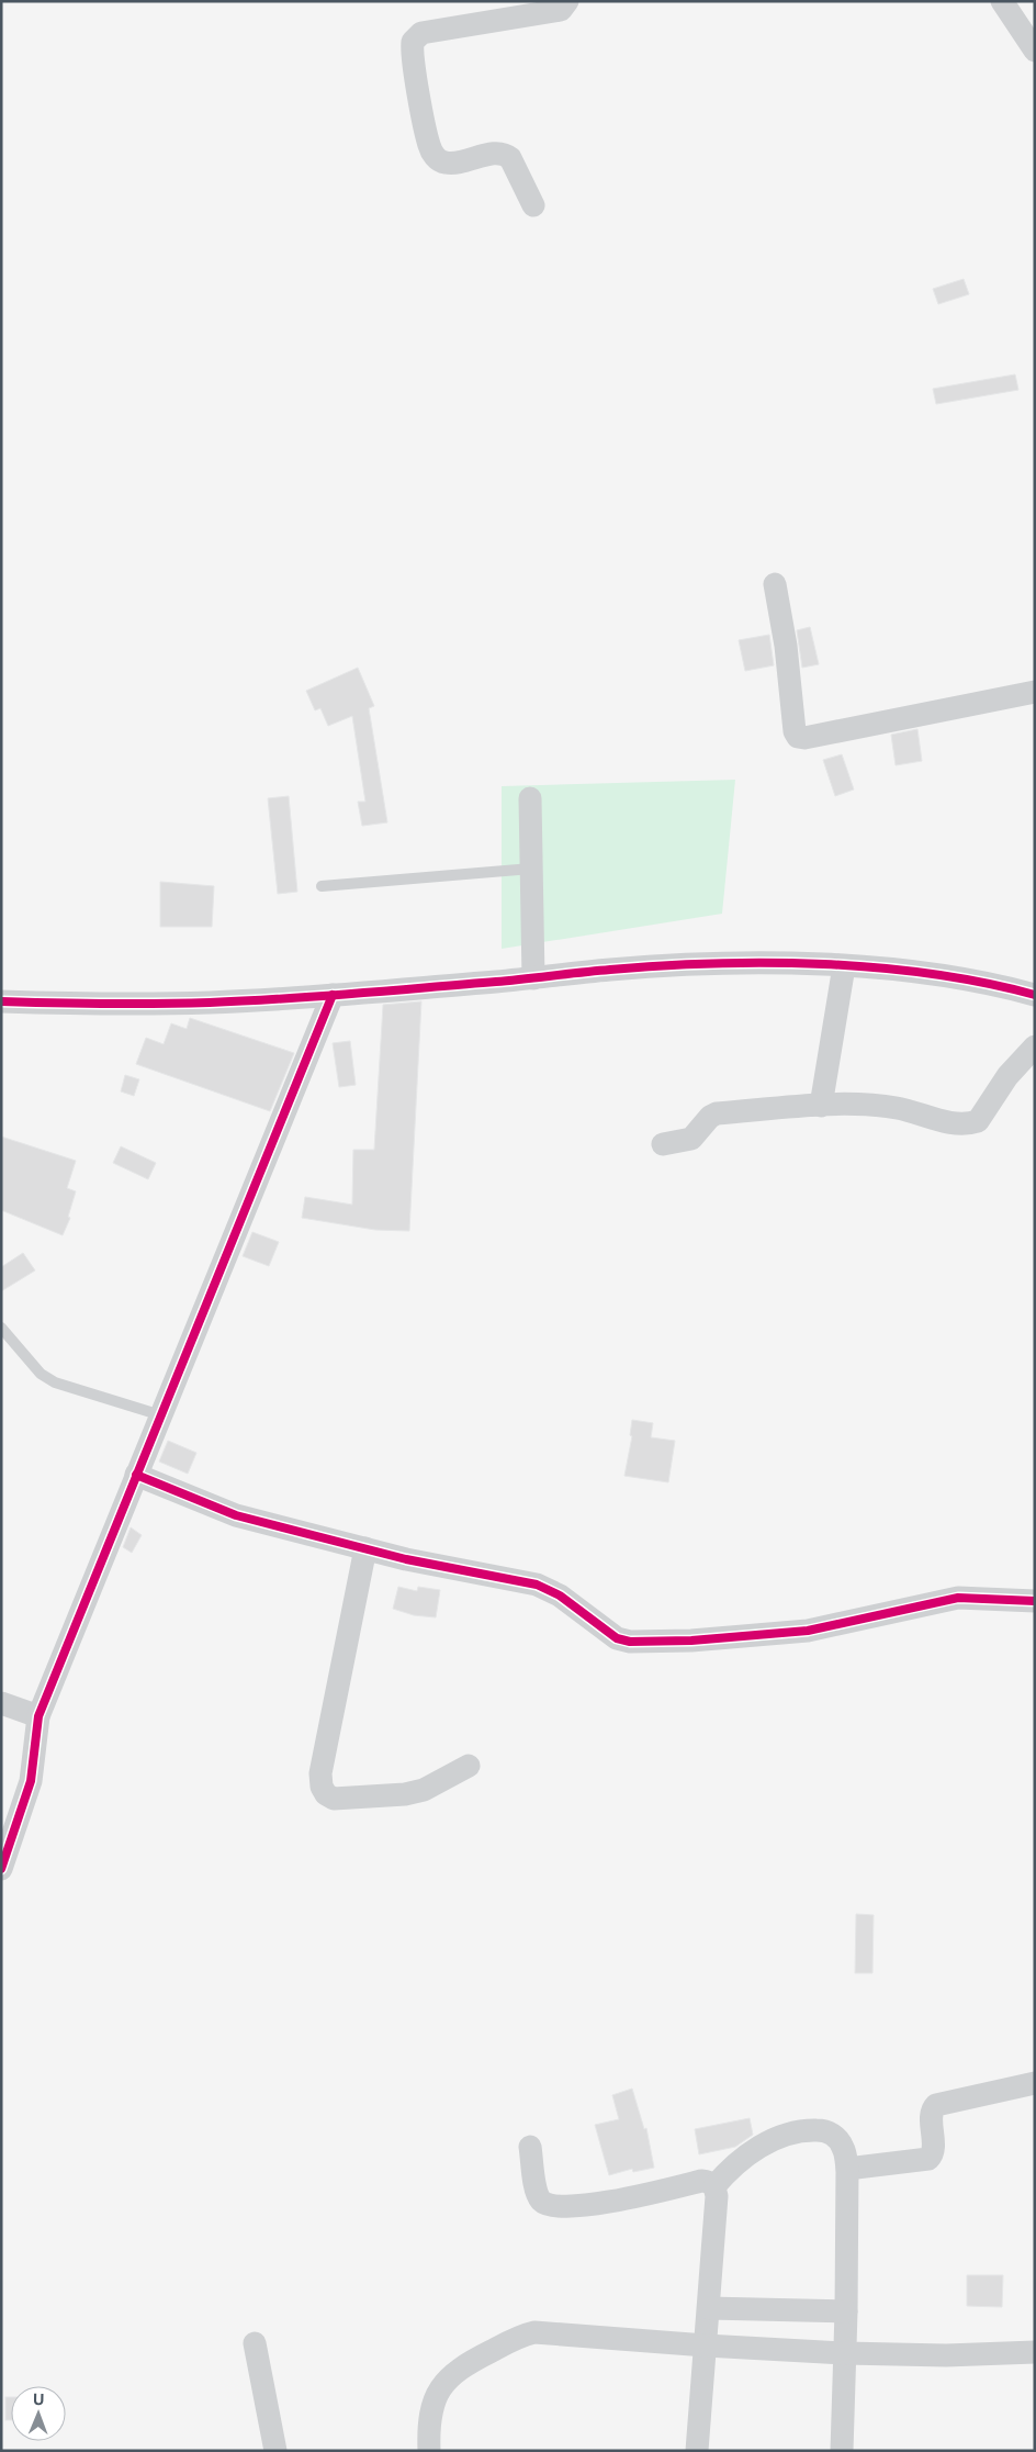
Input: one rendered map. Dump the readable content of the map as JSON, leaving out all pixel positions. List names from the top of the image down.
{
  "north": "top"
}
